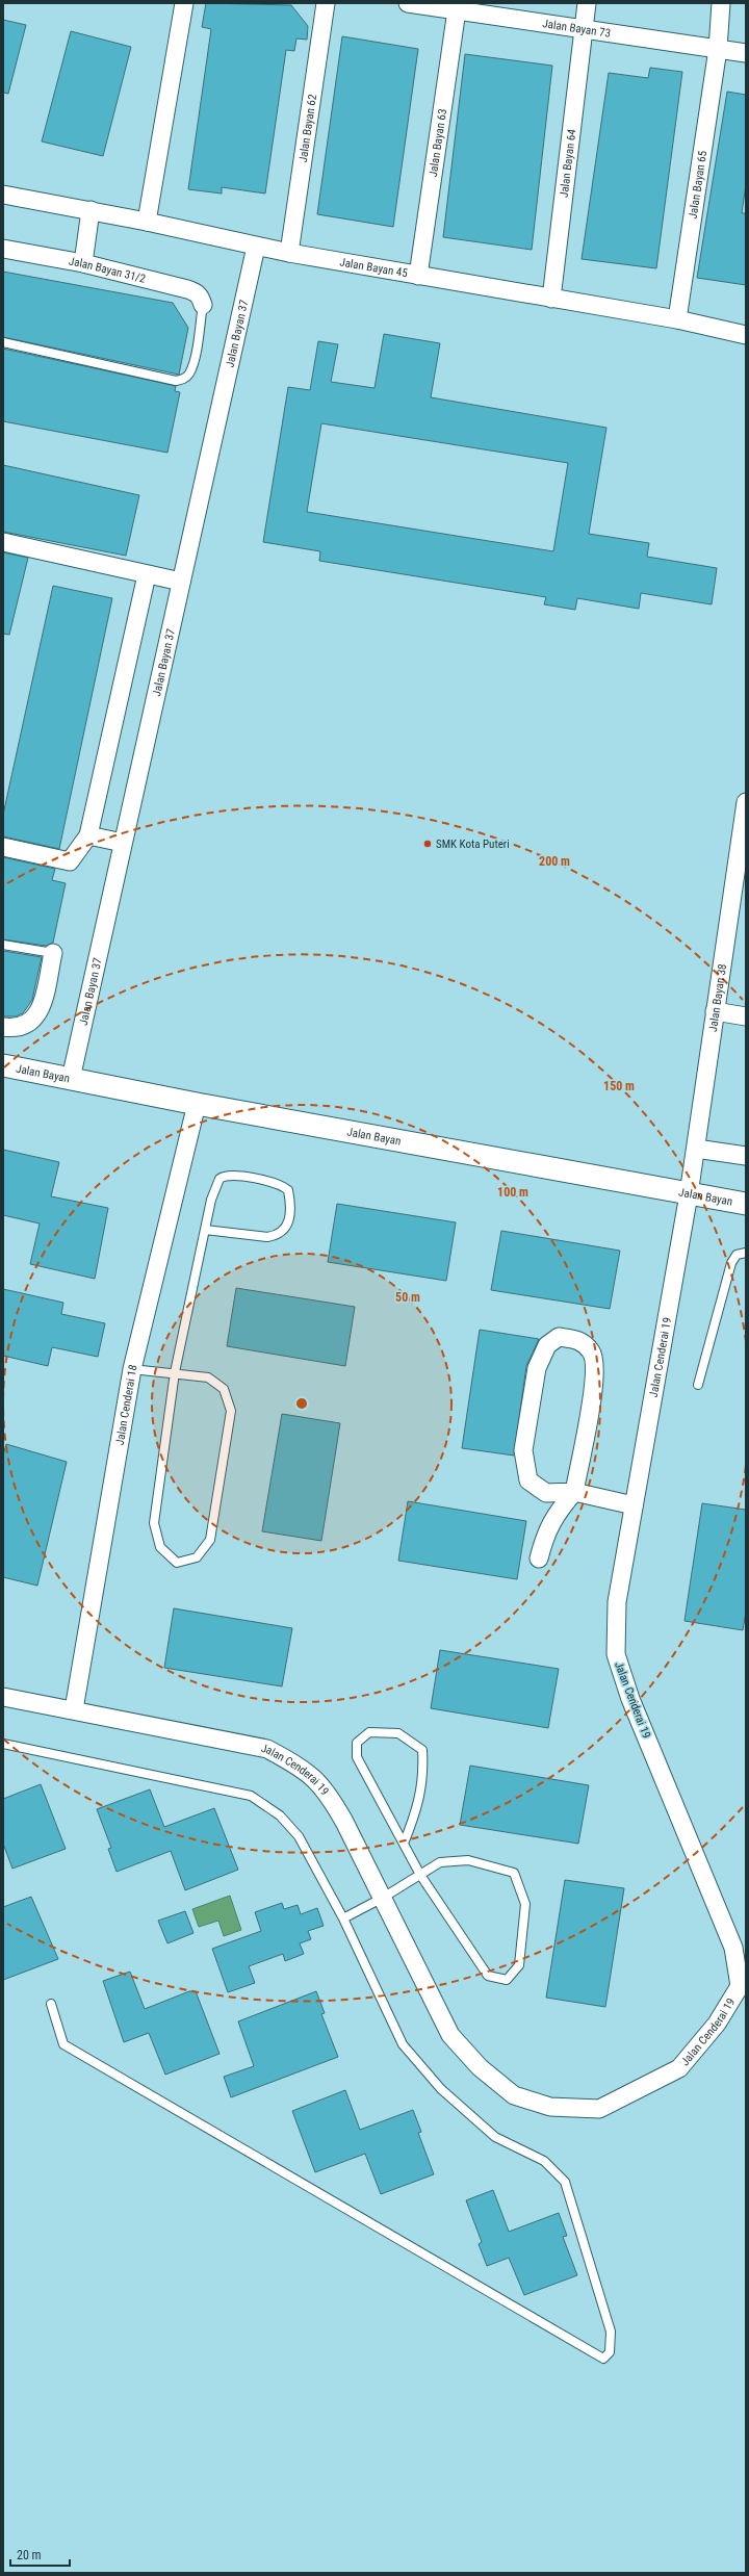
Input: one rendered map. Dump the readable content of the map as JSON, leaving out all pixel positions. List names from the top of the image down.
{
  "streets": {
    "street": [
      "Jalan Bayan 73",
      "Jalan Bayan 62",
      "Jalan Bayan 63",
      "Jalan Bayan 64",
      "Jalan Bayan 65",
      "Jalan Bayan 45",
      "Jalan Bayan 31/2",
      "Jalan Bayan 37",
      "Jalan Bayan 38",
      "Jalan Bayan",
      "Jalan Cenderai 19",
      "Jalan Cenderai 18"
    ]
  },
  "crossings": [
    ["Jalan Bayan 73", "Jalan Bayan 63"],
    ["Jalan Bayan 73", "Jalan Bayan 64"],
    ["Jalan Bayan 73", "Jalan Bayan 65"],
    ["Jalan Bayan 62", "Jalan Bayan 45"],
    ["Jalan Bayan 63", "Jalan Bayan 45"],
    ["Jalan Bayan 64", "Jalan Bayan 45"],
    ["Jalan Bayan 65", "Jalan Bayan 45"],
    ["Jalan Bayan 45", "Jalan Bayan 37"],
    ["Jalan Bayan 37", "Jalan Bayan"],
    ["Jalan Bayan 38", "Jalan Bayan"],
    ["Jalan Bayan 38", "Jalan Cenderai 19"],
    ["Jalan Bayan", "Jalan Cenderai 19"],
    ["Jalan Bayan", "Jalan Cenderai 18"],
    ["Jalan Cenderai 19", "Jalan Cenderai 18"]
  ],
  "places": ["SMK Kota Puteri"],
  "scale_bar": "20 m",
  "rings": [
    "200 m",
    "150 m",
    "100 m",
    "50 m"
  ]
}
